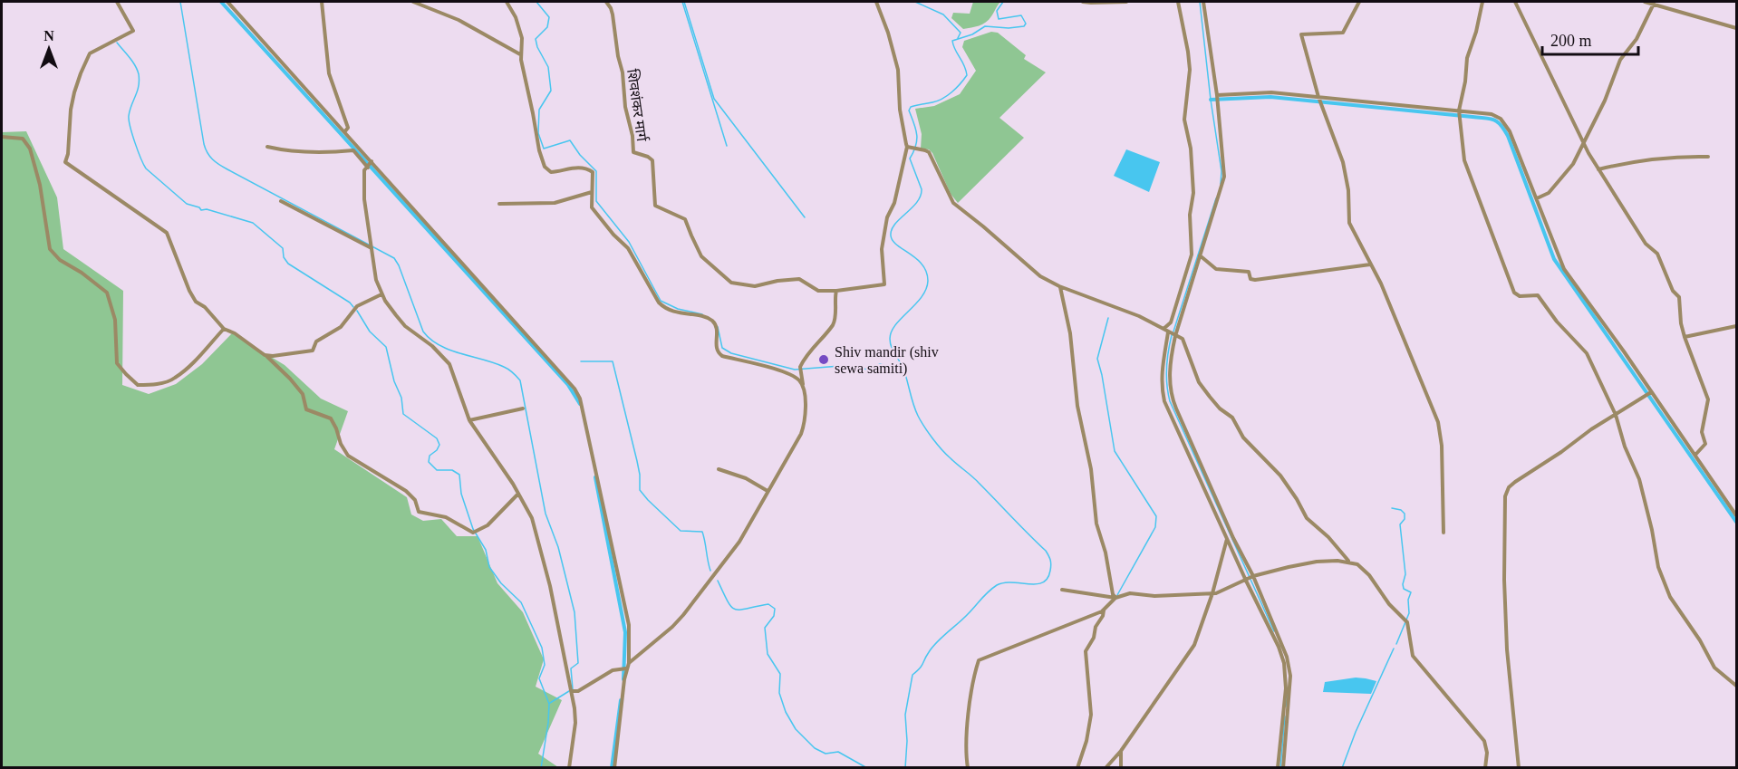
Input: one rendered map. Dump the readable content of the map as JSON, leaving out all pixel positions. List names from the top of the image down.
{
  "streets": {
    "street": ["शिवशंकर मार्ग"]
  },
  "places": ["Shiv mandir (shiv sewa samiti)"],
  "scale_bar": "200 m",
  "north": "top"
}
